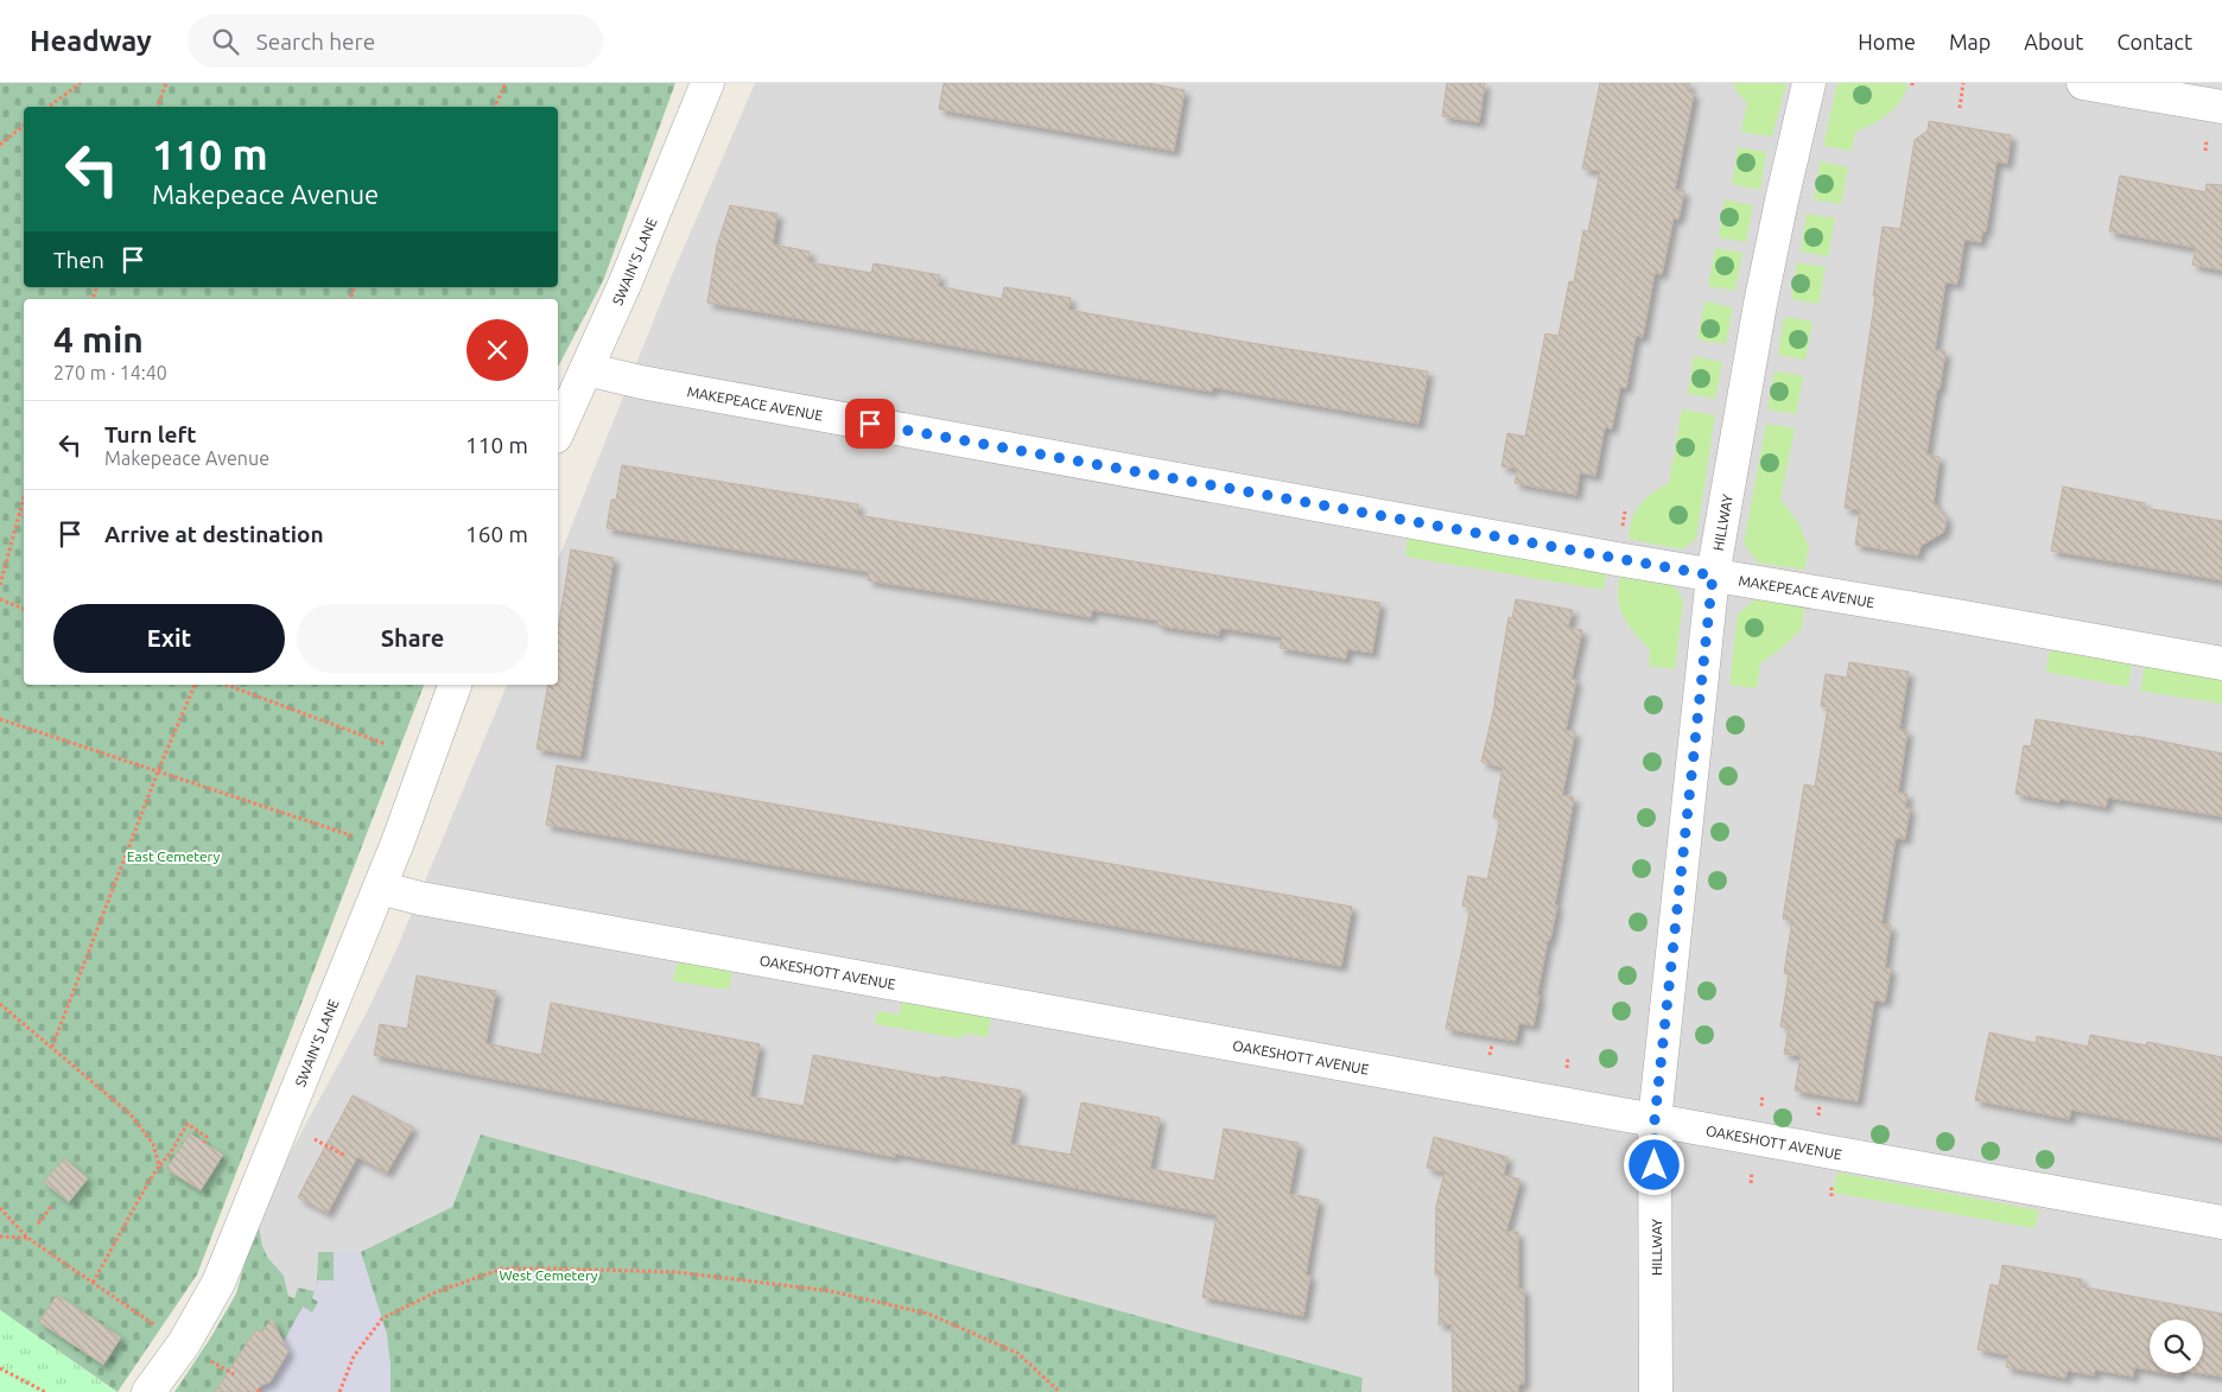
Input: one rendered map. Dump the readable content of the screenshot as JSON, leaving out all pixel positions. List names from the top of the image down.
{
  "streets": {
    "street": [
      "SWAIN'S LANE",
      "MAKEPEACE AVENUE",
      "HILLWAY",
      "OAKESHOTT AVENUE"
    ]
  },
  "crossings": [
    ["SWAIN'S LANE", "MAKEPEACE AVENUE"],
    ["SWAIN'S LANE", "OAKESHOTT AVENUE"],
    ["MAKEPEACE AVENUE", "HILLWAY"],
    ["HILLWAY", "OAKESHOTT AVENUE"]
  ],
  "parks": ["East Cemetery", "West Cemetery"],
  "page": {
    "header": "Headway",
    "search": "Search here",
    "nav": [
      "Home",
      "Map",
      "About",
      "Contact"
    ],
    "turn": ["110 m", "Makepeace Avenue"],
    "then": "Then",
    "heading": ["4 min", "270 m · 14:40"],
    "list": [
      {
        "name": "Turn left",
        "note": "Makepeace Avenue",
        "value": "110 m"
      },
      {
        "name": "Arrive at destination",
        "value": "160 m"
      }
    ],
    "buttons": ["Exit", "Share"]
  }
}
